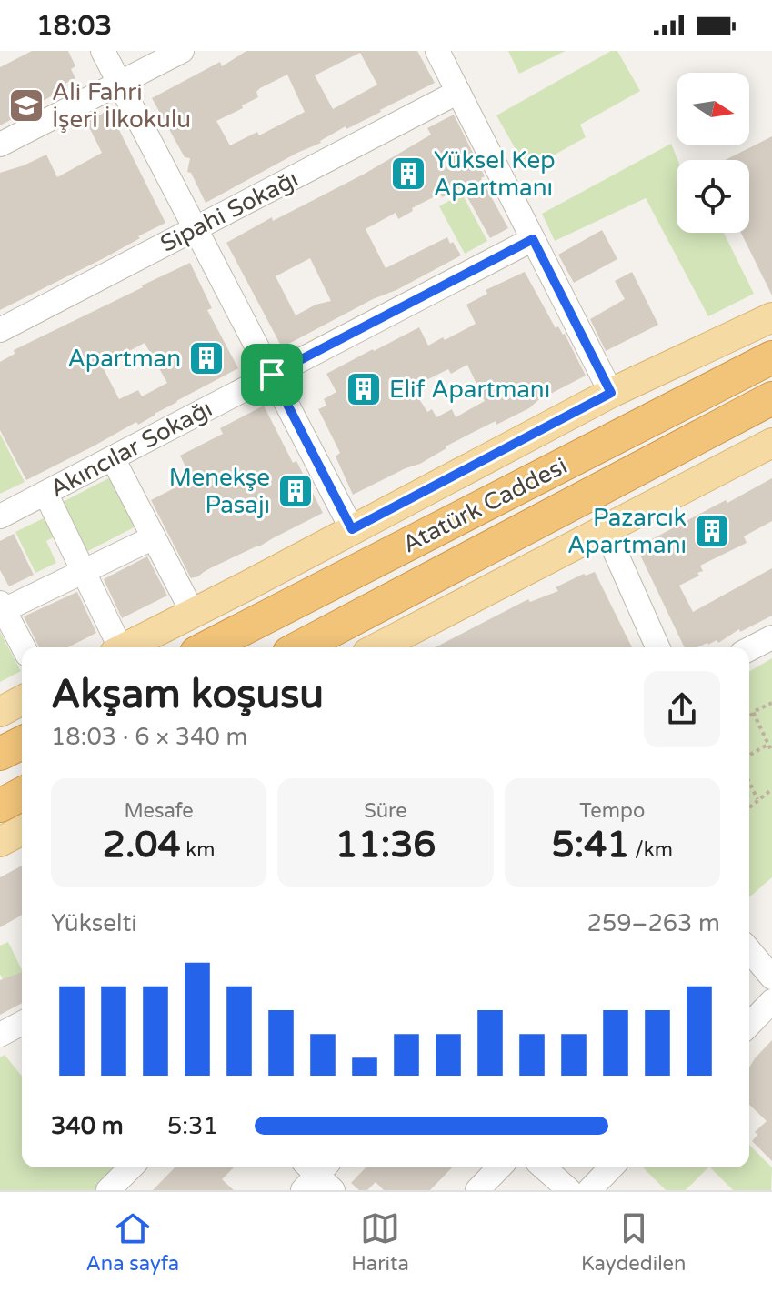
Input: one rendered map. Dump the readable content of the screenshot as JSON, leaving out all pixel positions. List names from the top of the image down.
{
  "streets": {
    "highway": ["Atatürk Caddesi"],
    "street": ["Sipahi Sokağı", "Akıncılar Sokağı"]
  },
  "places": {
    "school or university": ["Ali Fahri İşeri İlkokulu"],
    "building": [
      "Yüksel Kep Apartmanı",
      "Apartman",
      "Elif Apartmanı",
      "Menekşe Pasajı",
      "Pazarcık Apartmanı"
    ]
  },
  "north": "right",
  "page": {
    "status": "18:03",
    "heading": ["Akşam koşusu", "18:03 · 6 × 340 m"],
    "stats": [
      ["Mesafe", "2.04 km"],
      ["Süre", "11:36"],
      ["Tempo", "5:41 /km"]
    ],
    "chart": ["Yükselti", "259–263 m"],
    "list": [
      {
        "name": "340 m",
        "note": "5:31"
      }
    ],
    "tabs": ["Ana sayfa", "Harita", "Kaydedilen"]
  }
}
